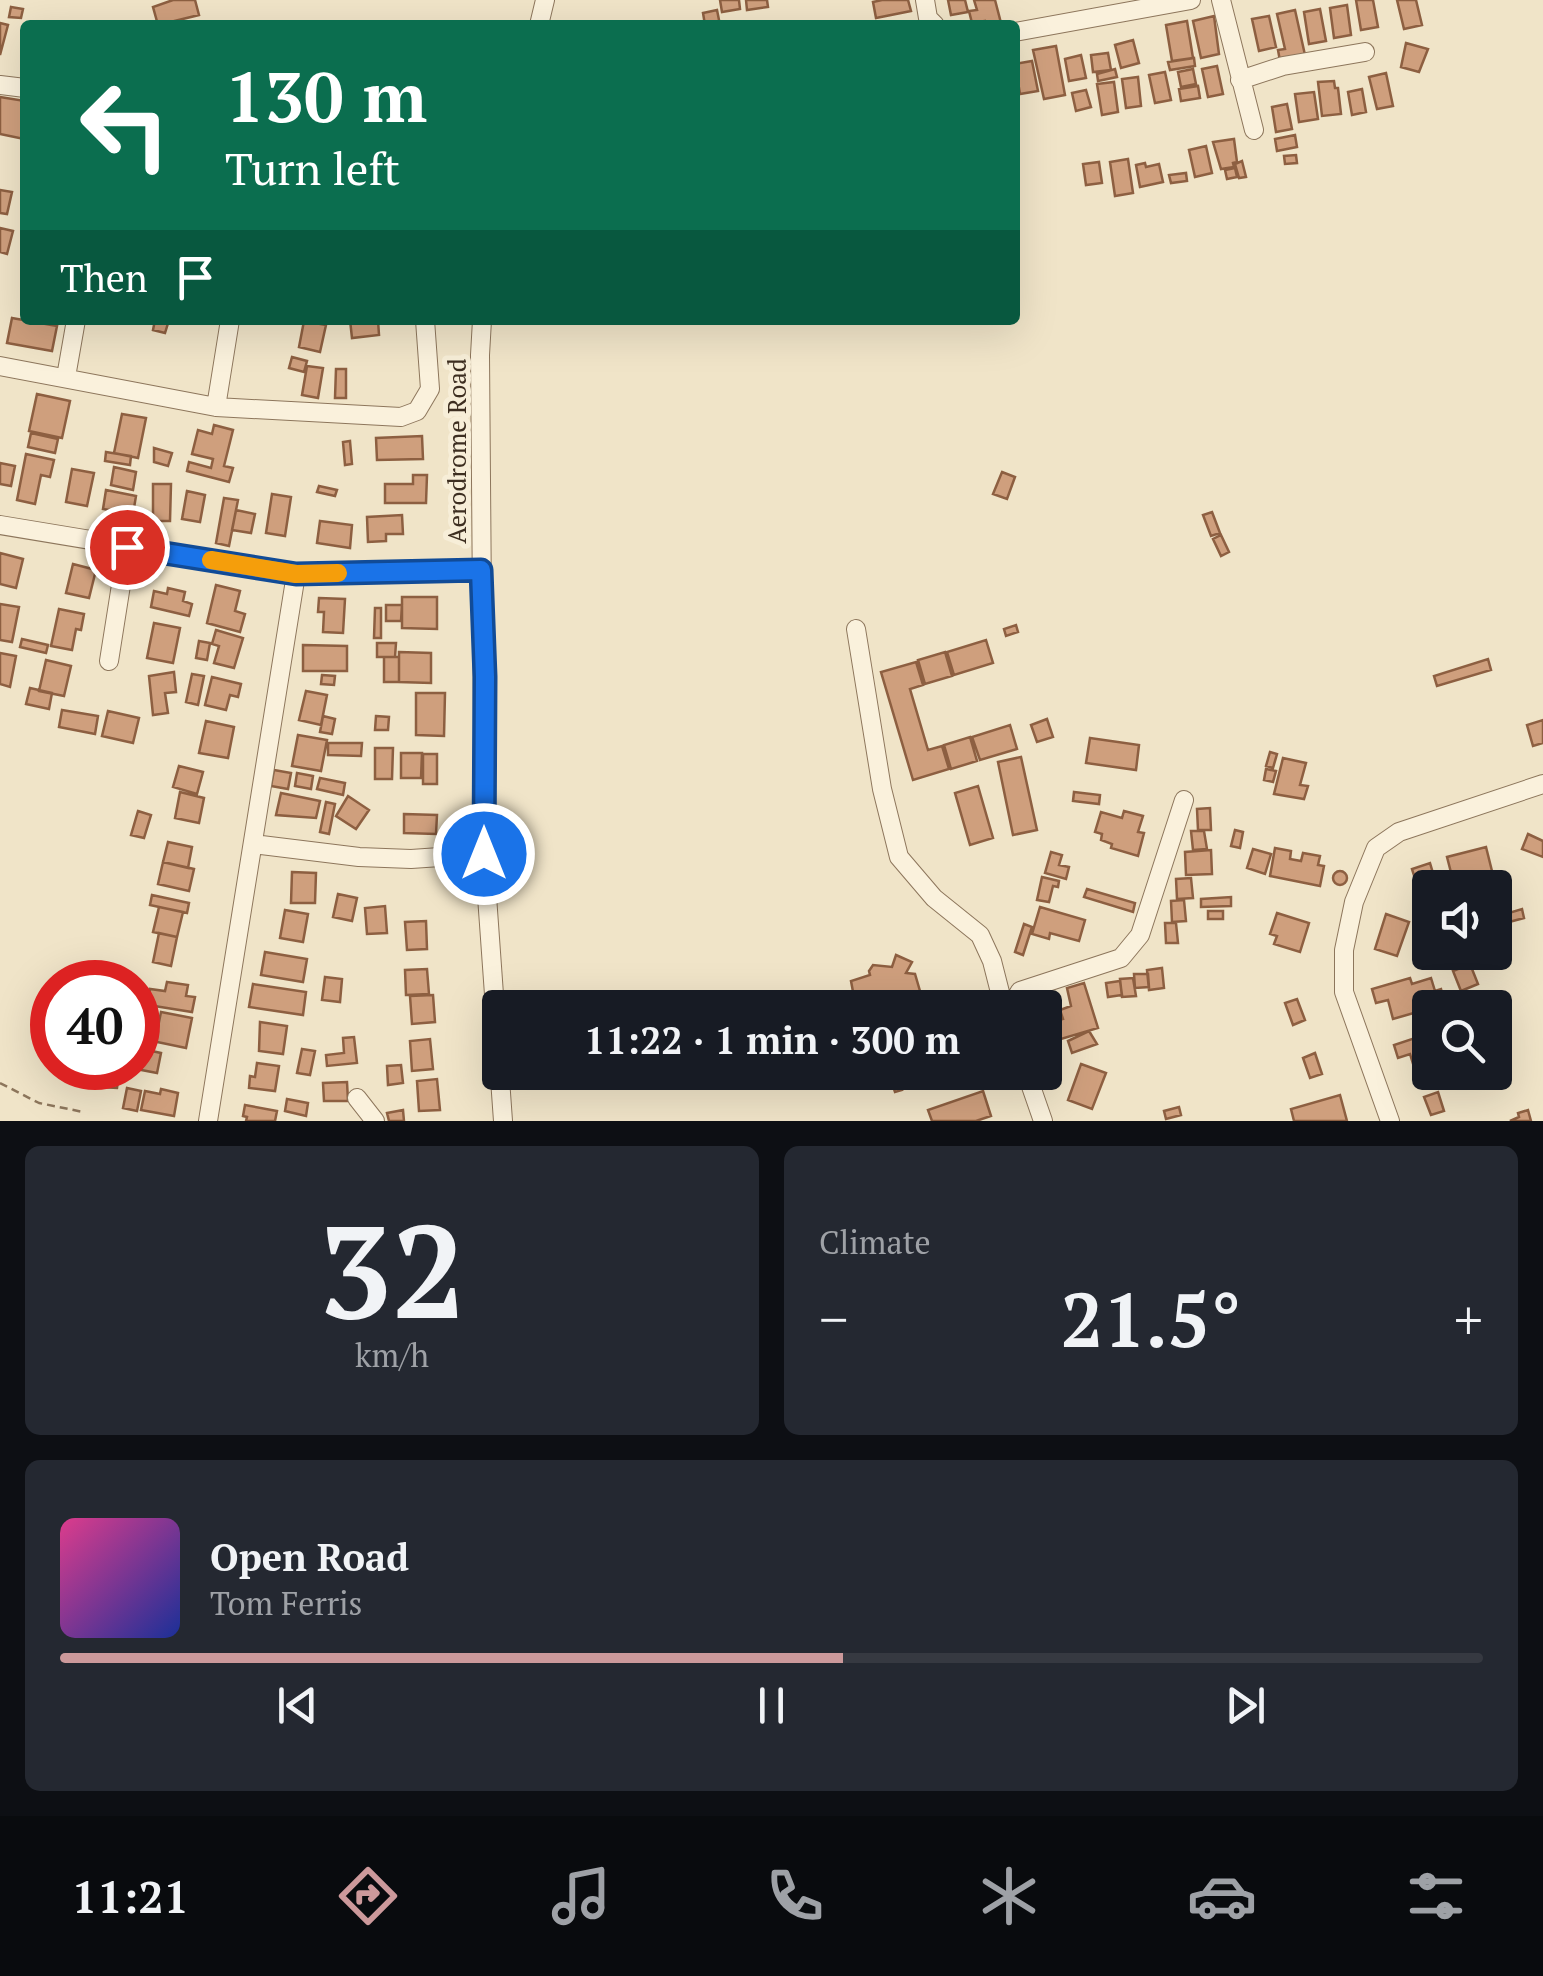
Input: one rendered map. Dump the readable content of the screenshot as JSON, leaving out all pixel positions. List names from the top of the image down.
{
  "streets": {
    "street": ["Aerodrome Road"]
  },
  "page": {
    "turn": ["130 m", "Turn left"],
    "then": "Then",
    "limit": "40",
    "trip": "11:22 · 1 min · 300 m",
    "tile": [
      ["32", "km/h"],
      "Climate"
    ],
    "heat": ["−", "21.5°", "+"],
    "song": ["Open Road", "Tom Ferris"],
    "tabs": "11:21"
  }
}
